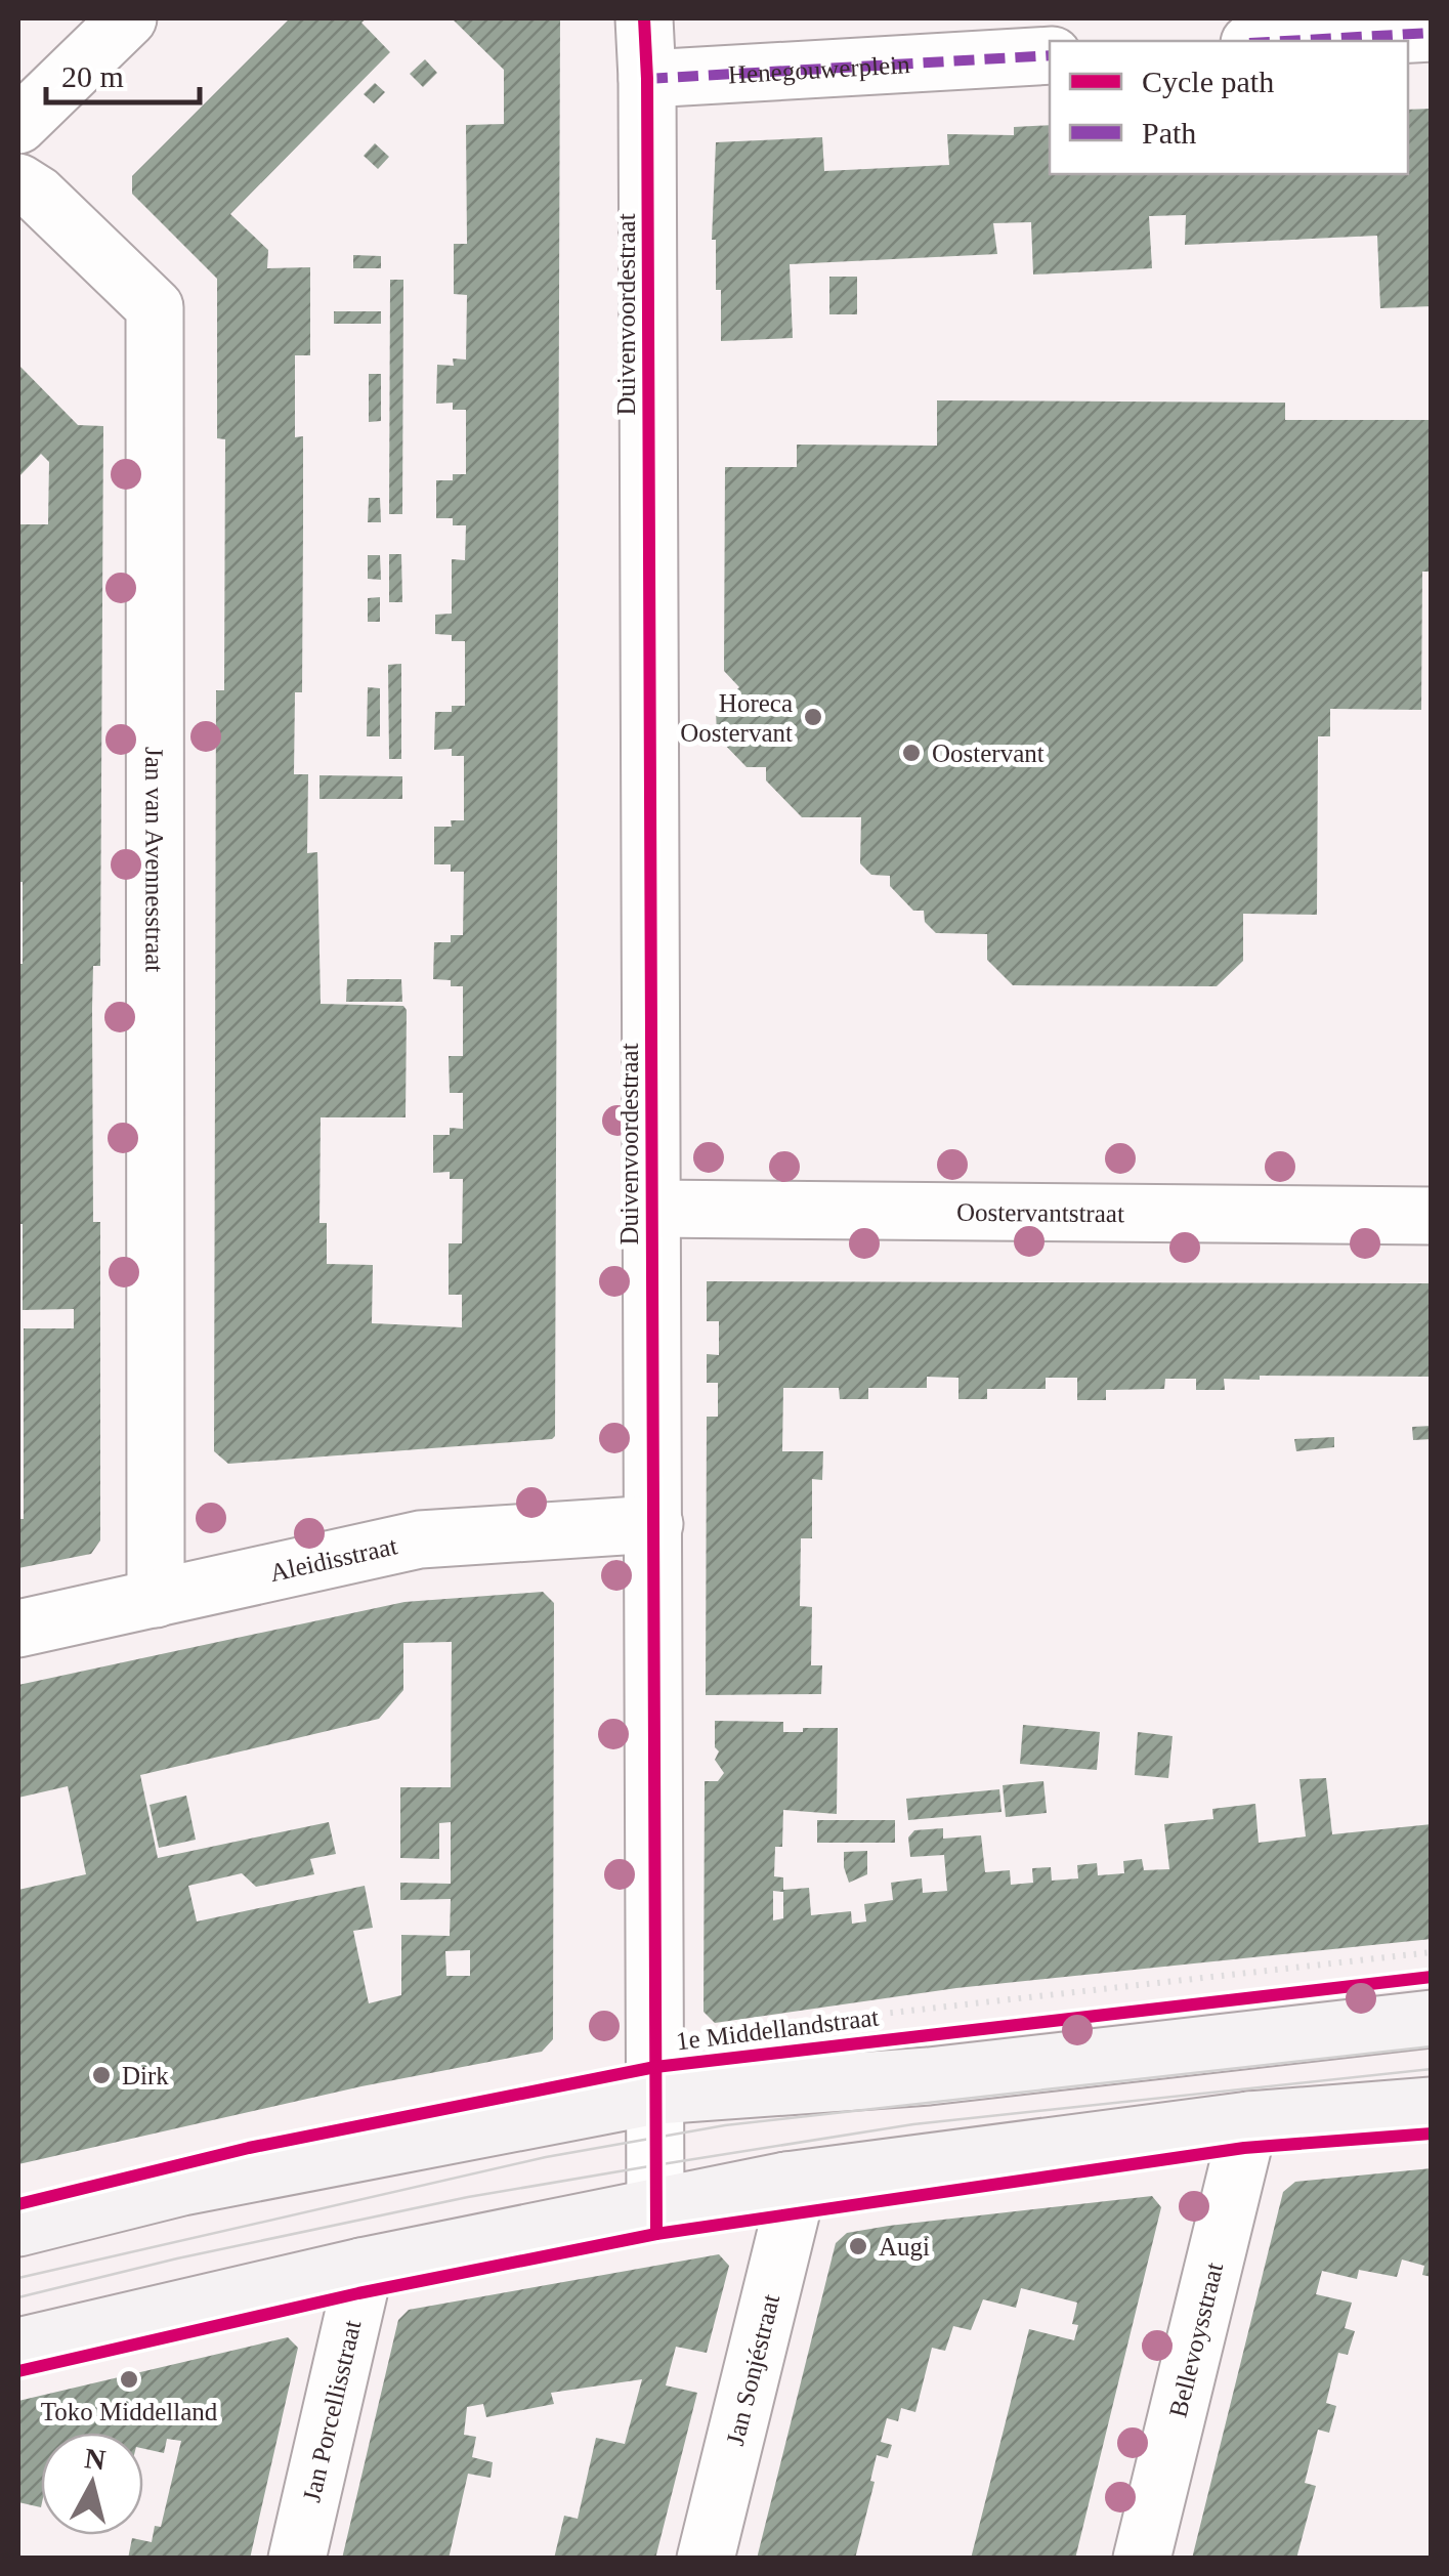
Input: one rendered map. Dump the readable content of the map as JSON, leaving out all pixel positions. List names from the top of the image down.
{
  "streets": {
    "street": [
      "Henegouwerplein",
      "Duivenvoordestraat",
      "Jan van Avennesstraat",
      "Oostervantstraat",
      "Aleidisstraat",
      "1e Middellandstraat",
      "Bellevoysstraat",
      "Jan Sonjéstraat",
      "Jan Porcellisstraat"
    ]
  },
  "crossings": [
    ["Henegouwerplein", "Duivenvoordestraat"],
    ["Duivenvoordestraat", "Oostervantstraat"],
    ["Duivenvoordestraat", "Aleidisstraat"],
    ["Duivenvoordestraat", "1e Middellandstraat"],
    ["Jan van Avennesstraat", "Aleidisstraat"]
  ],
  "places": [
    "Horeca Oostervant",
    "Oostervant",
    "Dirk",
    "Augi",
    "Toko Middelland"
  ],
  "legend": ["Cycle path", "Path"],
  "scale_bar": "20 m",
  "north": "top"
}
